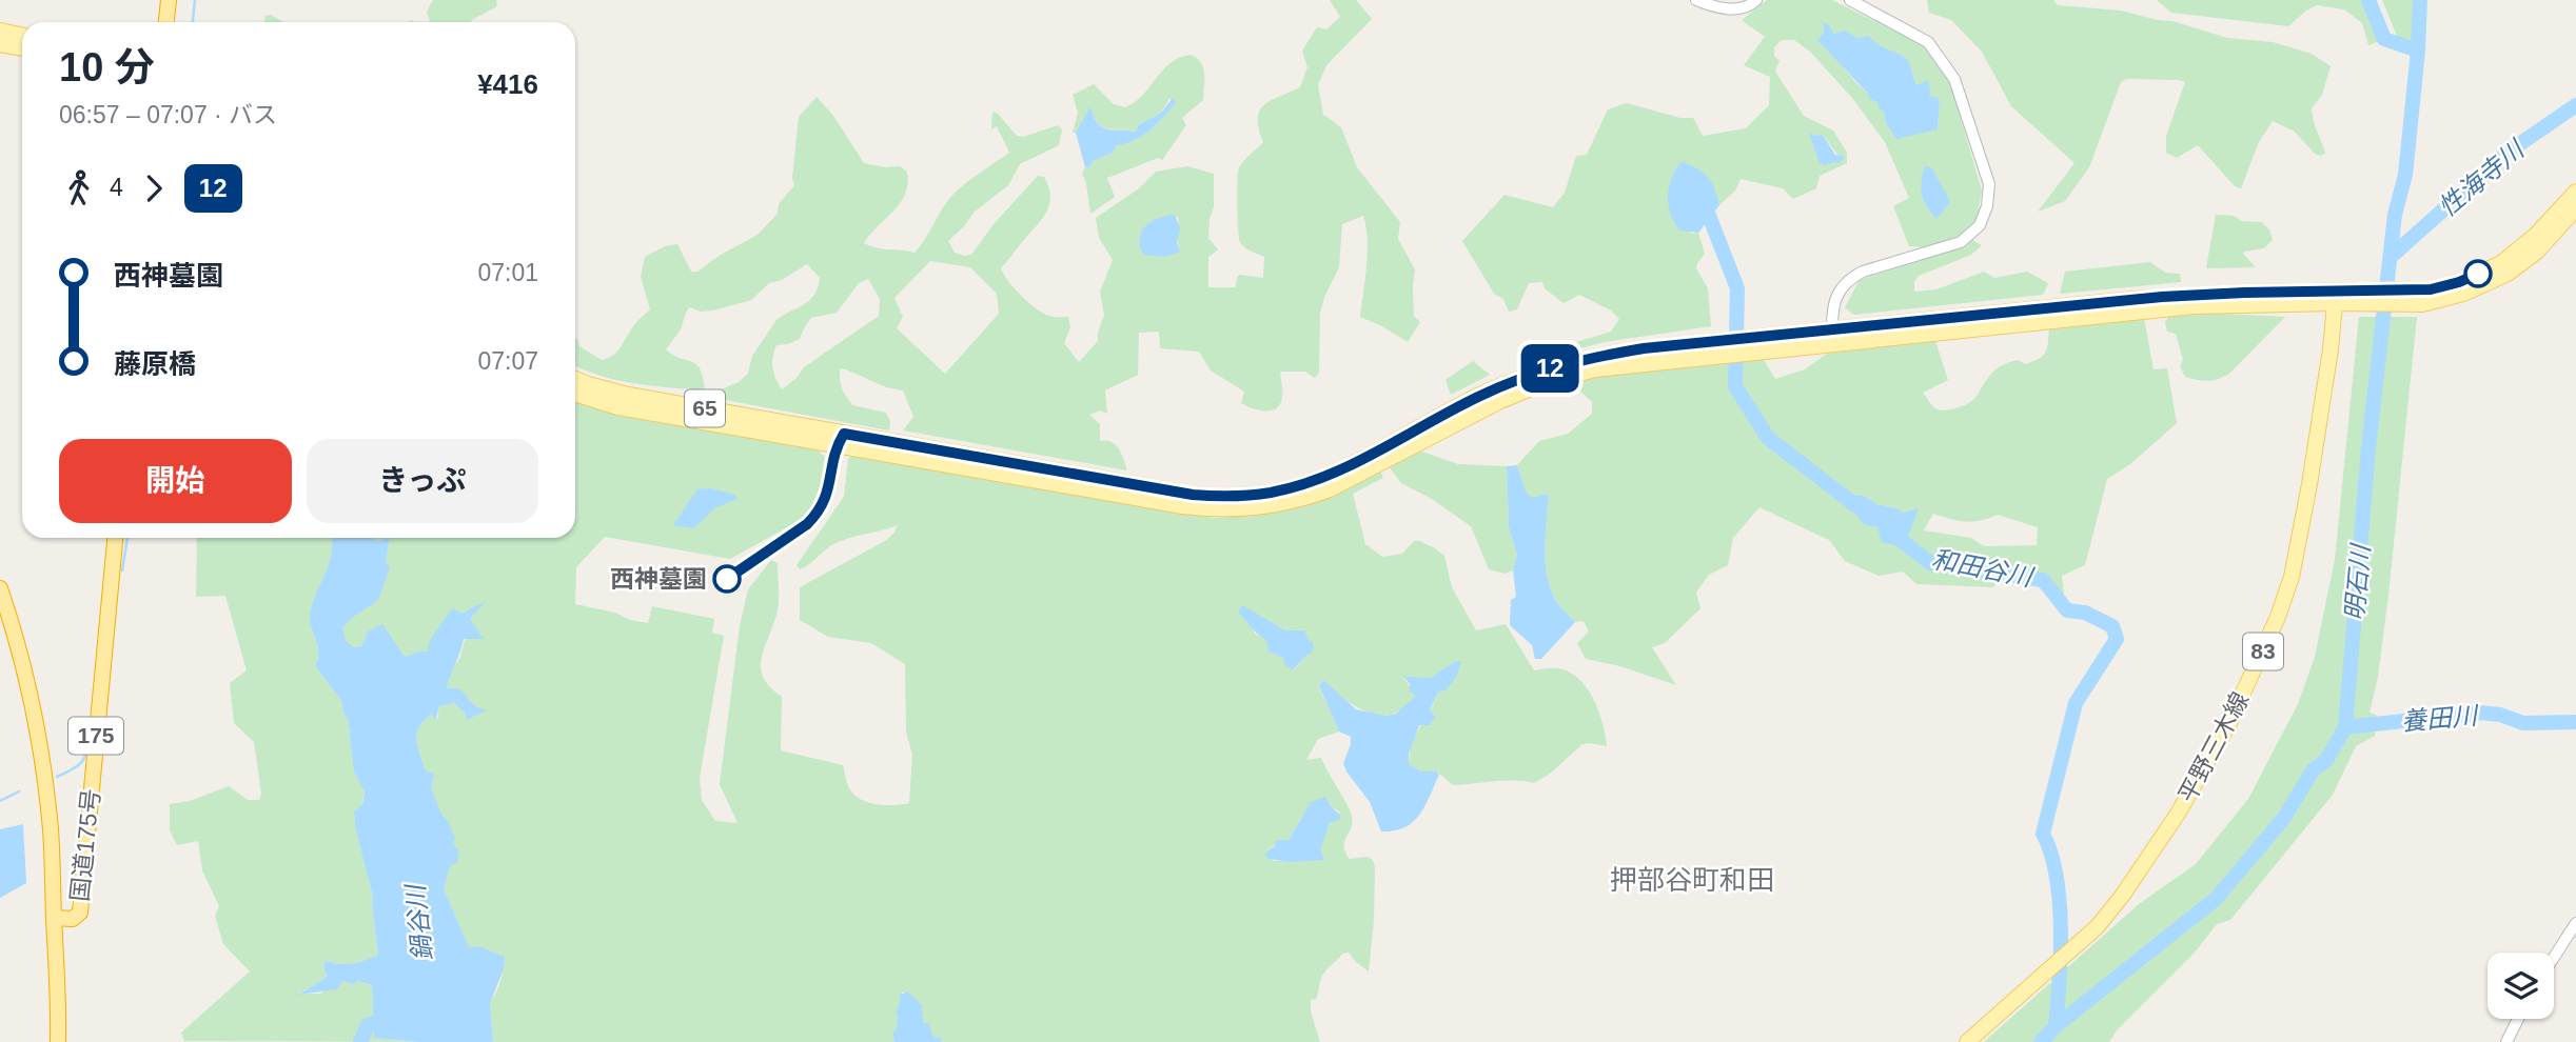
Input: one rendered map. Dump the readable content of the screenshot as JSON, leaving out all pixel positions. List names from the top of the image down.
{
  "streets": {
    "highway": ["175", "国道175号"],
    "main road": ["65", "83", "平野三木線"]
  },
  "crossings": [
    ["65", "平野三木線"]
  ],
  "districts": ["押部谷町和田"],
  "water": [
    "性海寺川",
    "和田谷川",
    "明石川",
    "養田川",
    "鍋谷川"
  ],
  "places": ["西神墓園"],
  "lines": ["bus line 12"],
  "page": {
    "on_map": "12",
    "heading": ["10 分", "06:57 – 07:07 · バス", "¥416"],
    "legs": ["4", "12"],
    "list": [
      {
        "name": "西神墓園",
        "value": "07:01"
      },
      {
        "name": "藤原橋",
        "value": "07:07"
      }
    ],
    "buttons": ["開始", "きっぷ"]
  }
}
